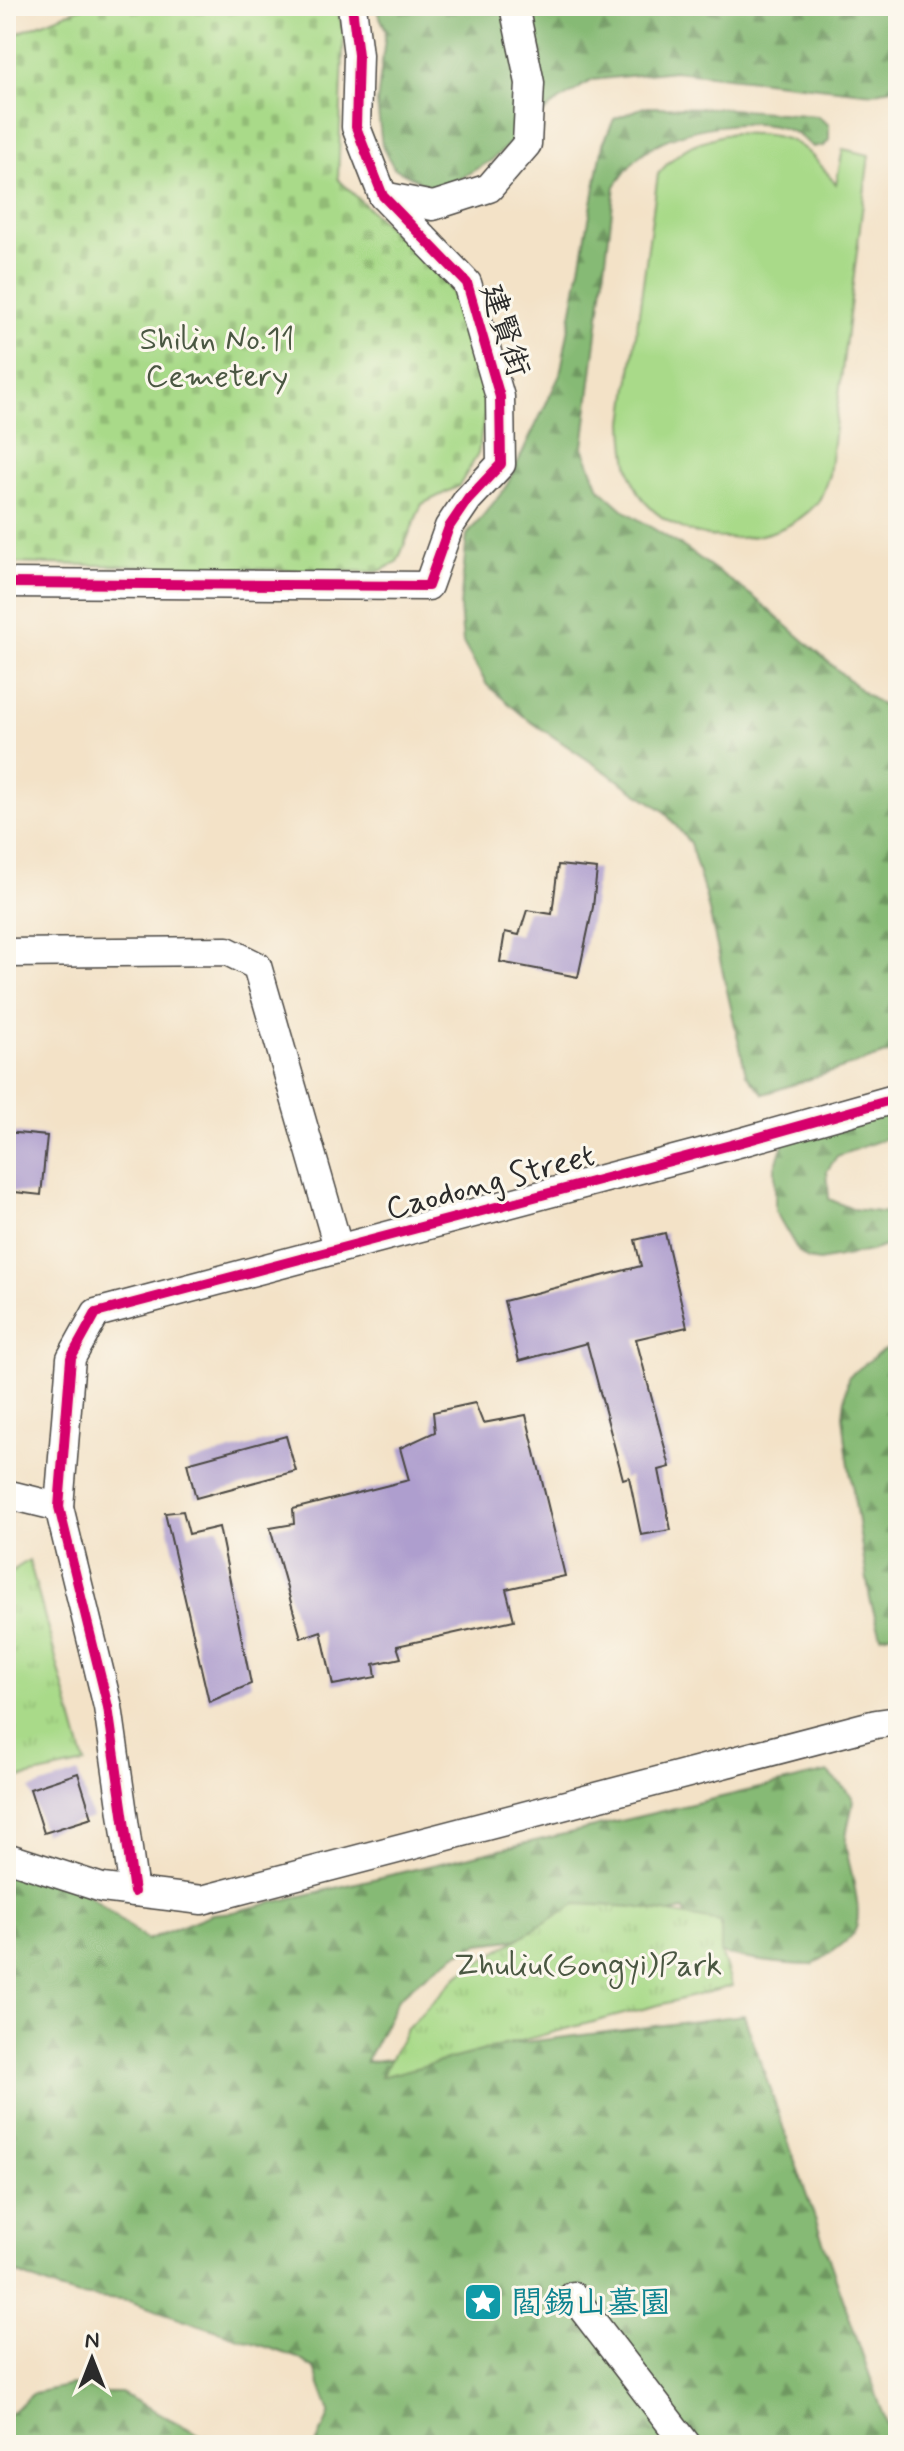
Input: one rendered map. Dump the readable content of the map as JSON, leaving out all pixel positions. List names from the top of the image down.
{
  "streets": {
    "street": ["建賢街", "Caodong Street"]
  },
  "parks": ["Shilin No.11 Cemetery", "Zhuliu(Gongyi)Park"],
  "places": {
    "place": ["閻錫山墓園"]
  },
  "north": "top"
}
